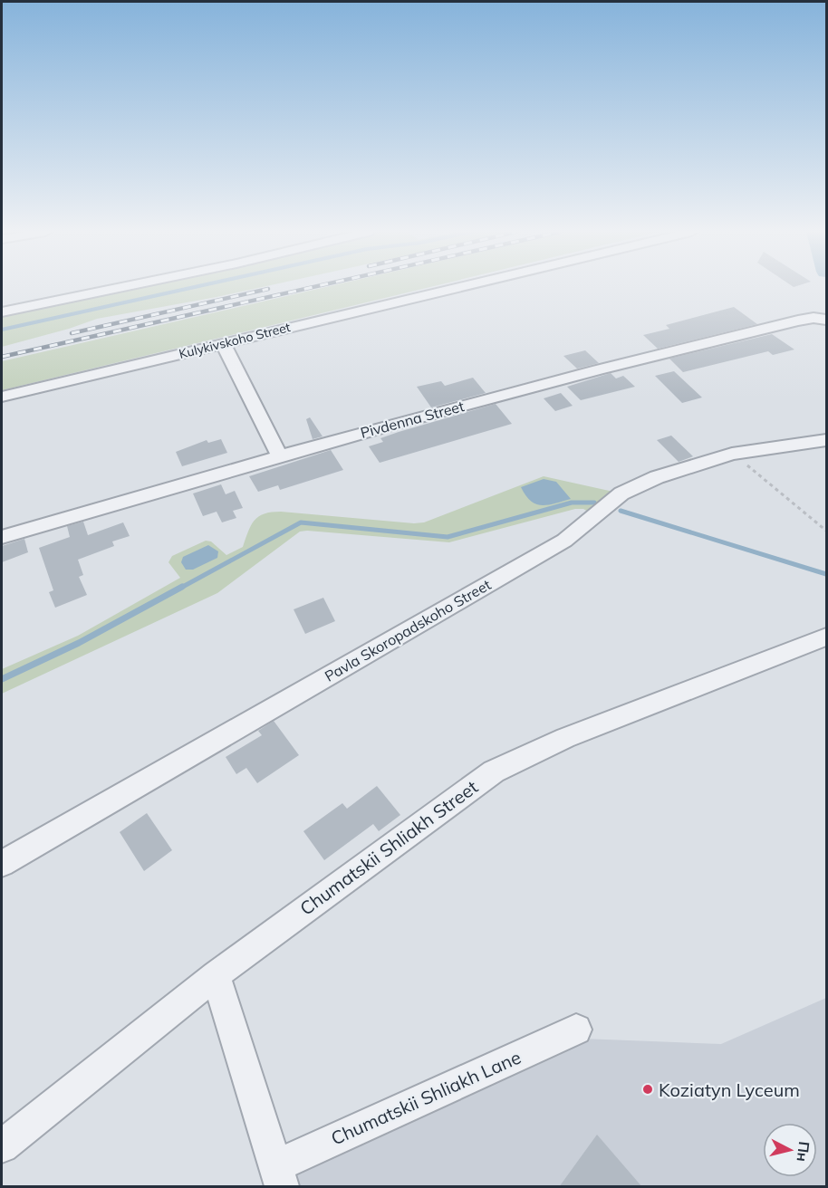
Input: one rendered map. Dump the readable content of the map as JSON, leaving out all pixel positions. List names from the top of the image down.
{
  "streets": {
    "street": [
      "Kulykivskoho Street",
      "Pivdenna Street",
      "Pavla Skoropadskoho Street",
      "Chumatskii Shliakh Street",
      "Chumatskii Shliakh Lane"
    ]
  },
  "crossings": [
    ["Chumatskii Shliakh Street", "Chumatskii Shliakh Lane"]
  ],
  "places": ["Koziatyn Lyceum"],
  "north": "right"
}
